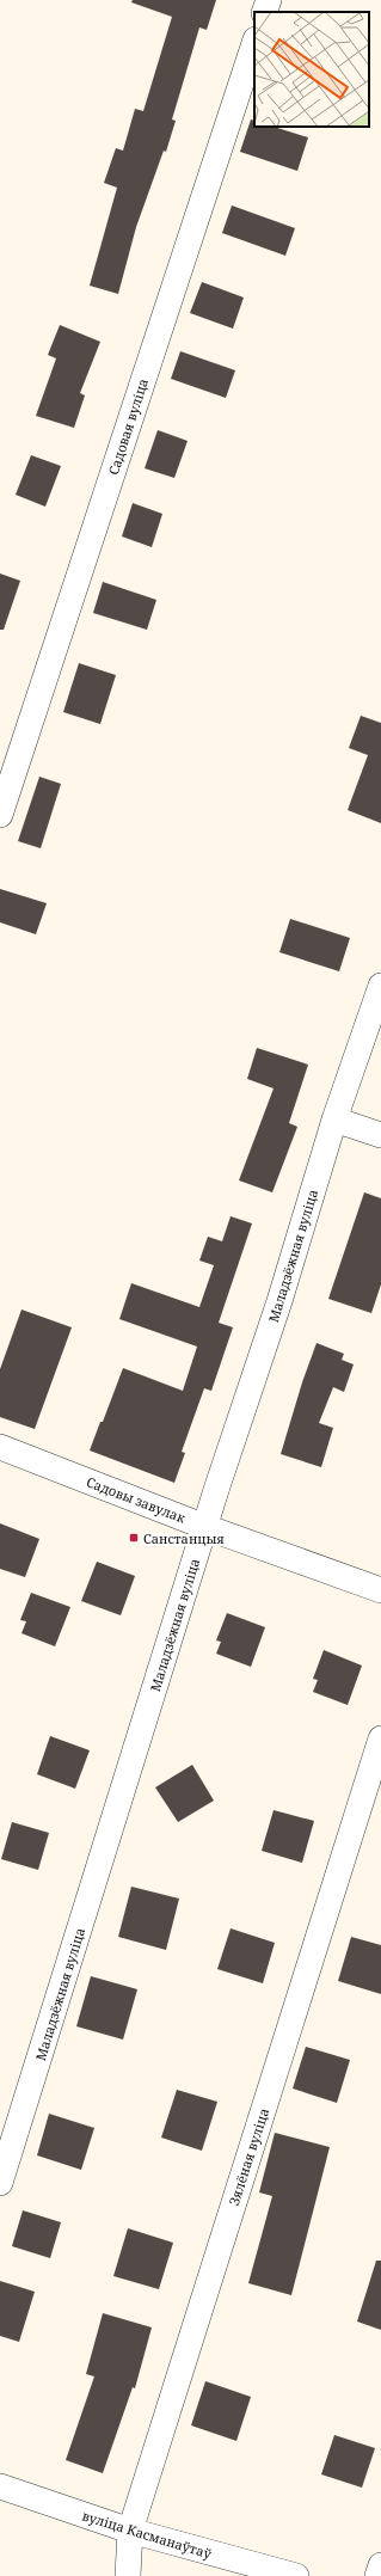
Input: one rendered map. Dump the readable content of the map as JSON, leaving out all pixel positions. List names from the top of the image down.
{
  "streets": {
    "street": [
      "Садовая вуліца",
      "Маладзёжная вуліца",
      "Садовы завулак",
      "Зялёная вуліца",
      "вуліца Касманаўтаў"
    ]
  },
  "crossings": [
    ["Маладзёжная вуліца", "Садовы завулак"],
    ["Зялёная вуліца", "вуліца Касманаўтаў"]
  ],
  "places": {
    "transit": ["Санстанцыя"]
  }
}
